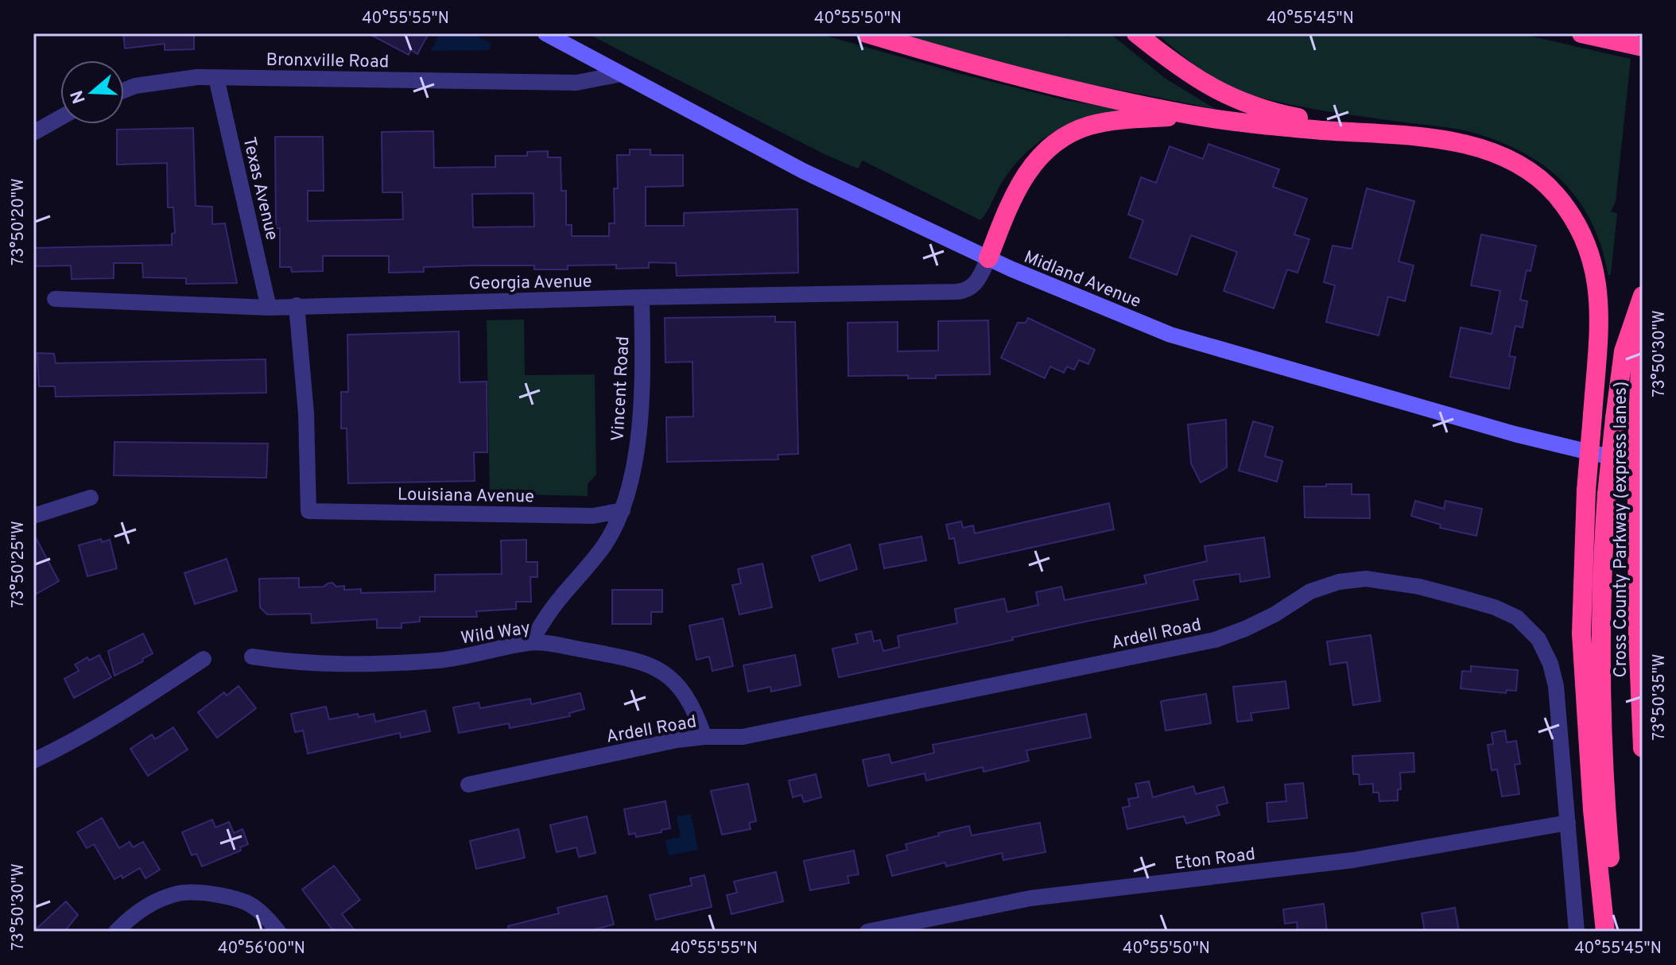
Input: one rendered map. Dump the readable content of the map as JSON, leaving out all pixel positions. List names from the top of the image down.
{
  "streets": {
    "highway": ["Cross County Parkway (express lanes)"],
    "main road": ["Midland Avenue"],
    "street": [
      "Bronxville Road",
      "Texas Avenue",
      "Georgia Avenue",
      "Vincent Road",
      "Louisiana Avenue",
      "Wild Way",
      "Ardell Road",
      "Eton Road"
    ]
  },
  "crossings": [
    ["Bronxville Road", "Texas Avenue"],
    ["Bronxville Road", "Midland Avenue"],
    ["Texas Avenue", "Georgia Avenue"],
    ["Midland Avenue", "Georgia Avenue"],
    ["Georgia Avenue", "Vincent Road"],
    ["Georgia Avenue", "Louisiana Avenue"],
    ["Vincent Road", "Louisiana Avenue"],
    ["Vincent Road", "Wild Way"],
    ["Wild Way", "Ardell Road"],
    ["Ardell Road", "Eton Road"]
  ],
  "north": "left",
  "coordinates": [
    "40°55'55\"N",
    "40°55'50\"N",
    "40°55'45\"N",
    "73°50'20\"W",
    "73°50'30\"W",
    "73°50'25\"W",
    "73°50'35\"W",
    "40°56'00\"N"
  ]
}
